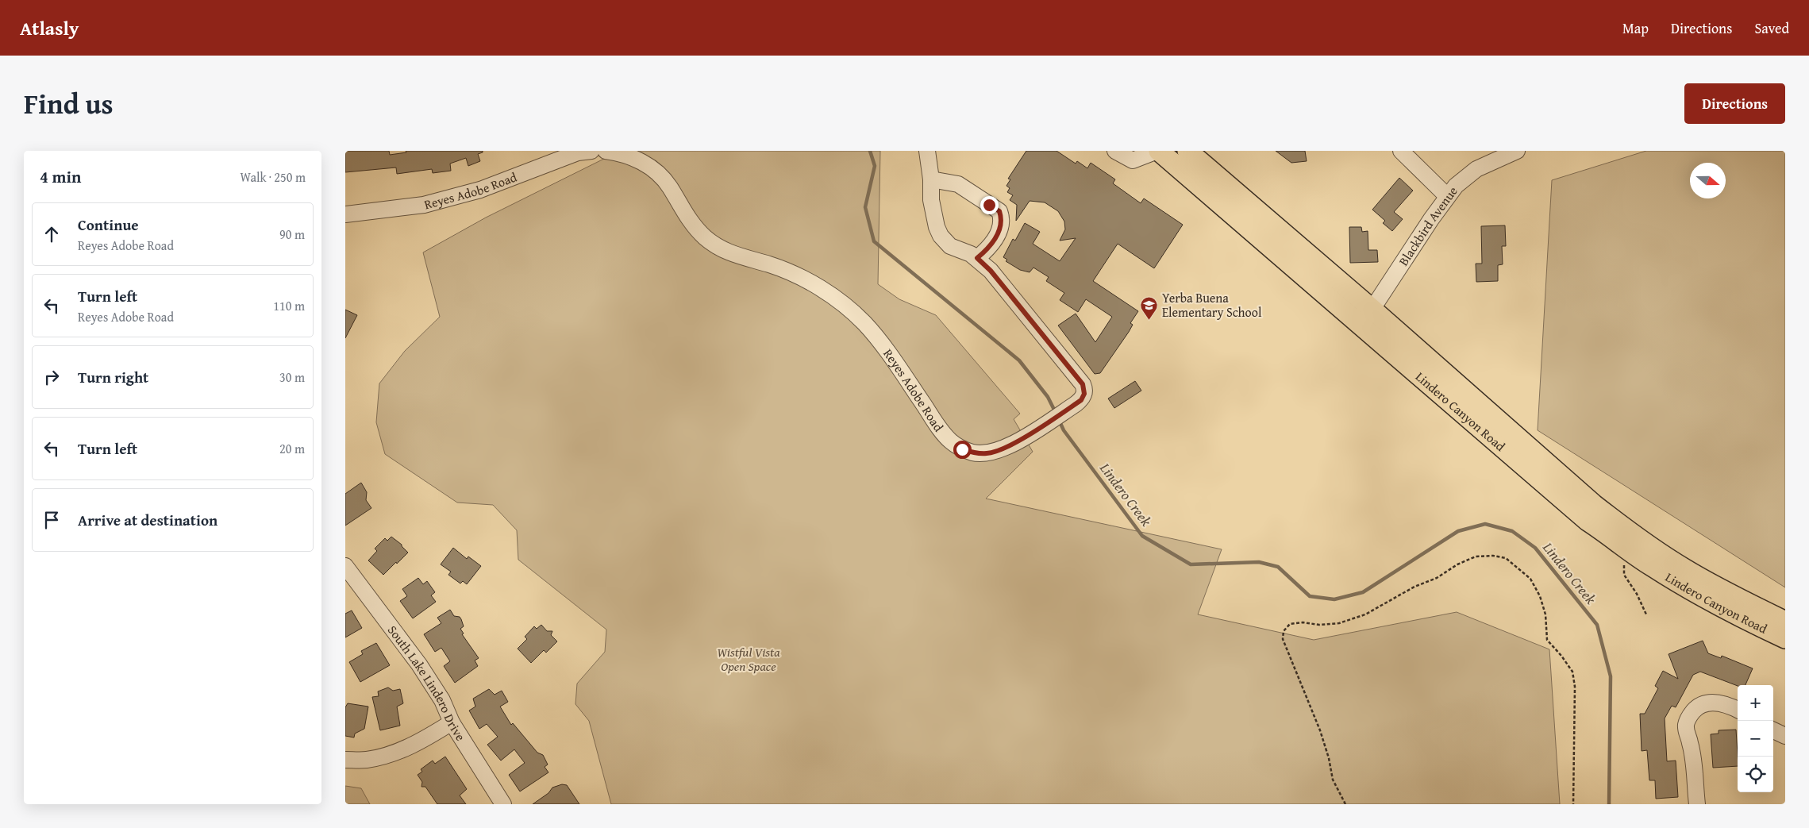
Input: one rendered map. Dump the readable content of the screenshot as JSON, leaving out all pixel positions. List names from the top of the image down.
{
  "streets": {
    "main road": ["Lindero Canyon Road"],
    "street": ["Reyes Adobe Road", "Blackbird Avenue", "South Lake Lindero Drive"]
  },
  "crossings": [
    ["Blackbird Avenue", "Lindero Canyon Road"]
  ],
  "water": ["Lindero Creek"],
  "parks": ["Wistful Vista Open Space"],
  "places": {
    "school or university": ["Yerba Buena Elementary School"]
  },
  "north": "right",
  "page": {
    "header": "Atlasly",
    "nav": ["Map", "Directions", "Saved"],
    "title": "Find us",
    "buttons": "Directions",
    "heading": ["4 min", "Walk · 250 m"],
    "list": [
      ["Continue", "Reyes Adobe Road", "90 m"],
      ["Turn left", "Reyes Adobe Road", "110 m"],
      ["Turn right", "30 m"],
      ["Turn left", "20 m"],
      "Arrive at destination"
    ],
    "map_buttons": ["+", "−"]
  }
}
